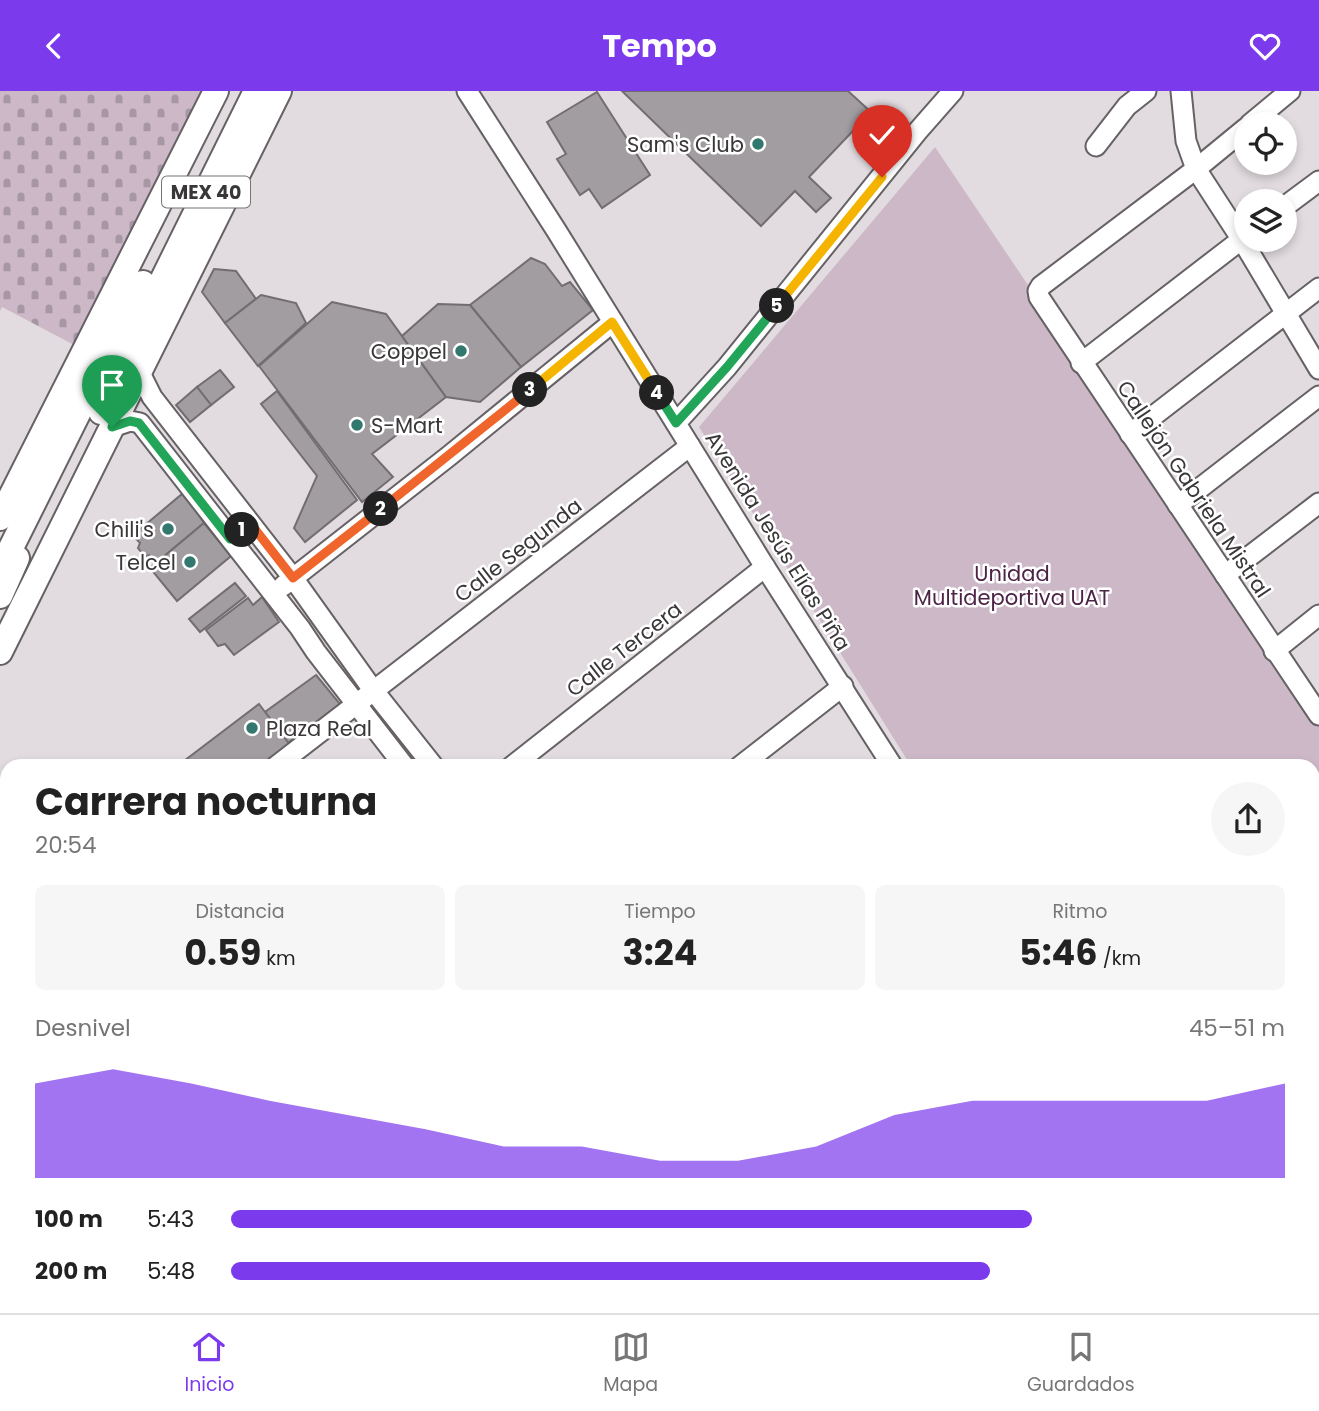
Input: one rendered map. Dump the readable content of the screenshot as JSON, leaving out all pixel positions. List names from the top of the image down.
{
  "streets": {
    "main road": ["MEX 40"],
    "street": [
      "Callejón Gabriela Mistral",
      "Avenida Jesús Elías Piña",
      "Calle Segunda",
      "Calle Tercera"
    ]
  },
  "crossings": [
    ["Avenida Jesús Elías Piña", "Calle Segunda"],
    ["Avenida Jesús Elías Piña", "Calle Tercera"]
  ],
  "parks": ["Unidad Multideportiva UAT"],
  "places": [
    "Sam's Club",
    "Coppel",
    "S-Mart",
    "Chili's",
    "Telcel",
    "Plaza Real"
  ],
  "page": {
    "header": "Tempo",
    "pins": [
      "5",
      "3",
      "4",
      "2",
      "1"
    ],
    "heading": ["Carrera nocturna", "20:54"],
    "stats": [
      ["Distancia", "0.59 km"],
      ["Tiempo", "3:24"],
      ["Ritmo", "5:46 /km"]
    ],
    "chart": ["Desnivel", "45–51 m"],
    "list": [
      {
        "name": "100 m",
        "note": "5:43"
      },
      {
        "name": "200 m",
        "note": "5:48"
      }
    ],
    "tabs": ["Inicio", "Mapa", "Guardados"]
  }
}
